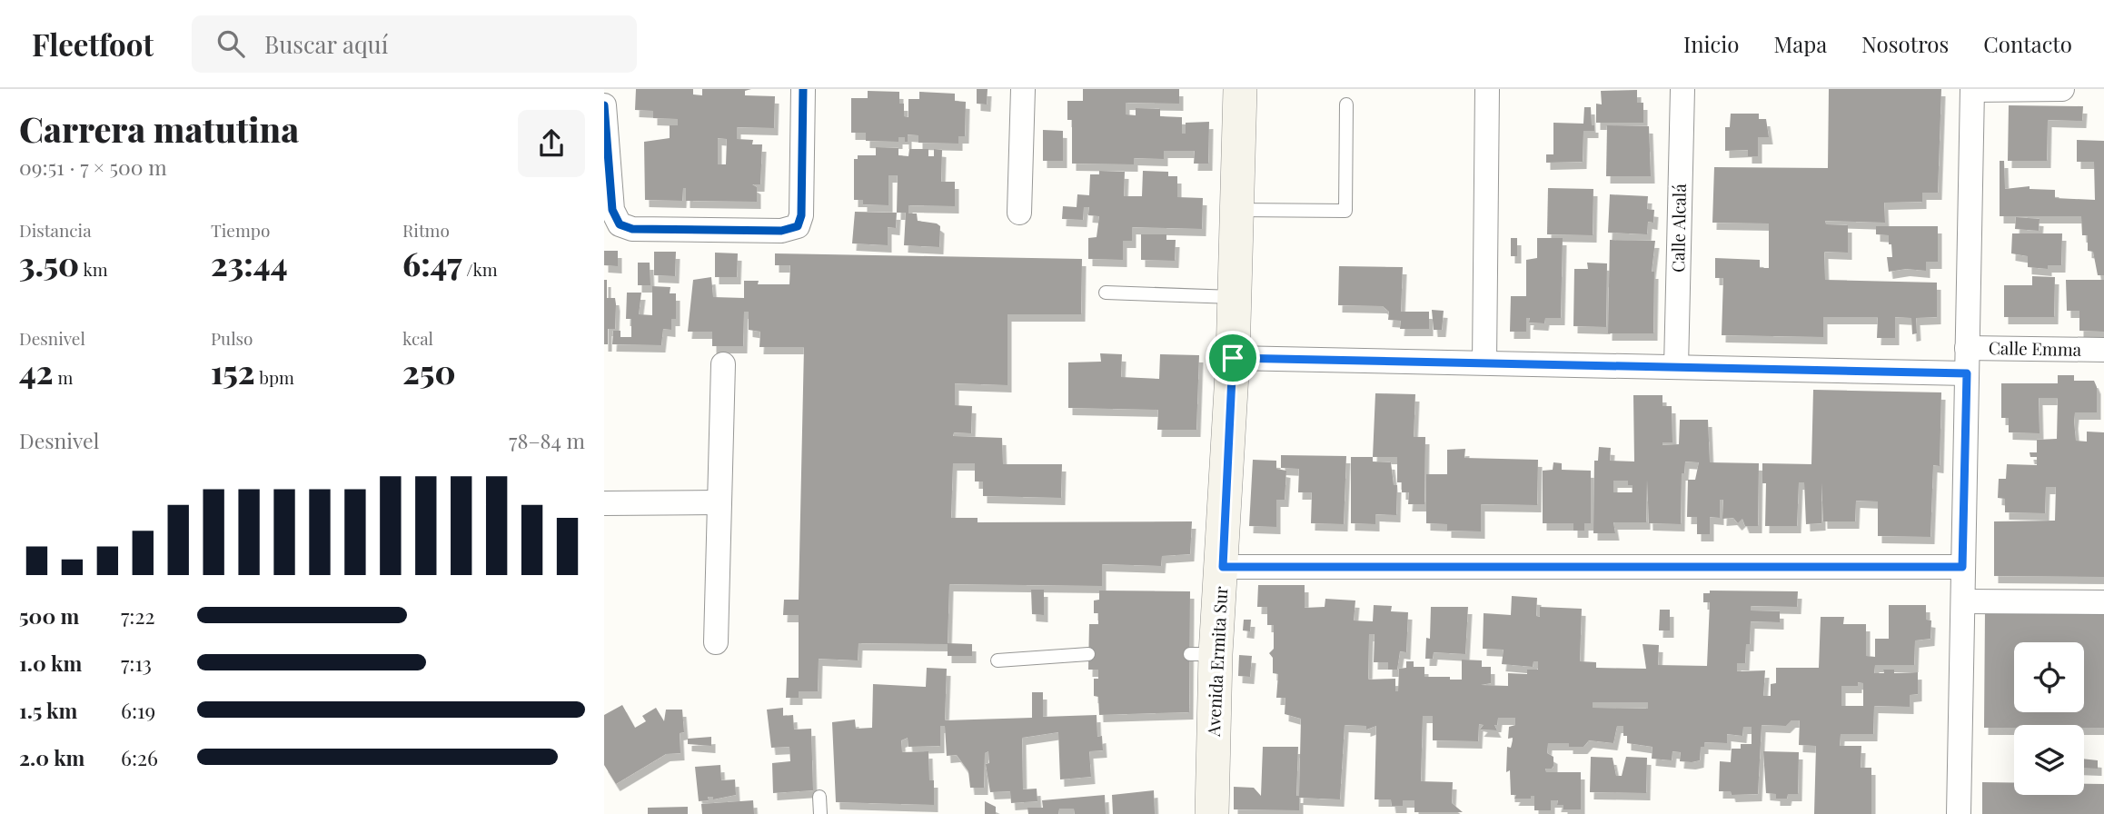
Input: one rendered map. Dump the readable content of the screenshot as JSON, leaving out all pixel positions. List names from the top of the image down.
{
  "streets": {
    "main road": ["Avenida Ermita Sur"],
    "street": ["Calle Alcalá", "Calle Emma"]
  },
  "page": {
    "header": "Fleetfoot",
    "search": "Buscar aquí",
    "nav": [
      "Inicio",
      "Mapa",
      "Nosotros",
      "Contacto"
    ],
    "heading": ["Carrera matutina", "09:51 · 7 × 500 m"],
    "stats": [
      ["Distancia", "3.50 km"],
      ["Tiempo", "23:44"],
      ["Ritmo", "6:47 /km"],
      ["Desnivel", "42 m"],
      ["Pulso", "152 bpm"],
      ["kcal", "250"]
    ],
    "chart": ["Desnivel", "78–84 m"],
    "list": [
      {
        "name": "500 m",
        "note": "7:22"
      },
      {
        "name": "1.0 km",
        "note": "7:13"
      },
      {
        "name": "1.5 km",
        "note": "6:19"
      },
      {
        "name": "2.0 km",
        "note": "6:26"
      }
    ]
  }
}
